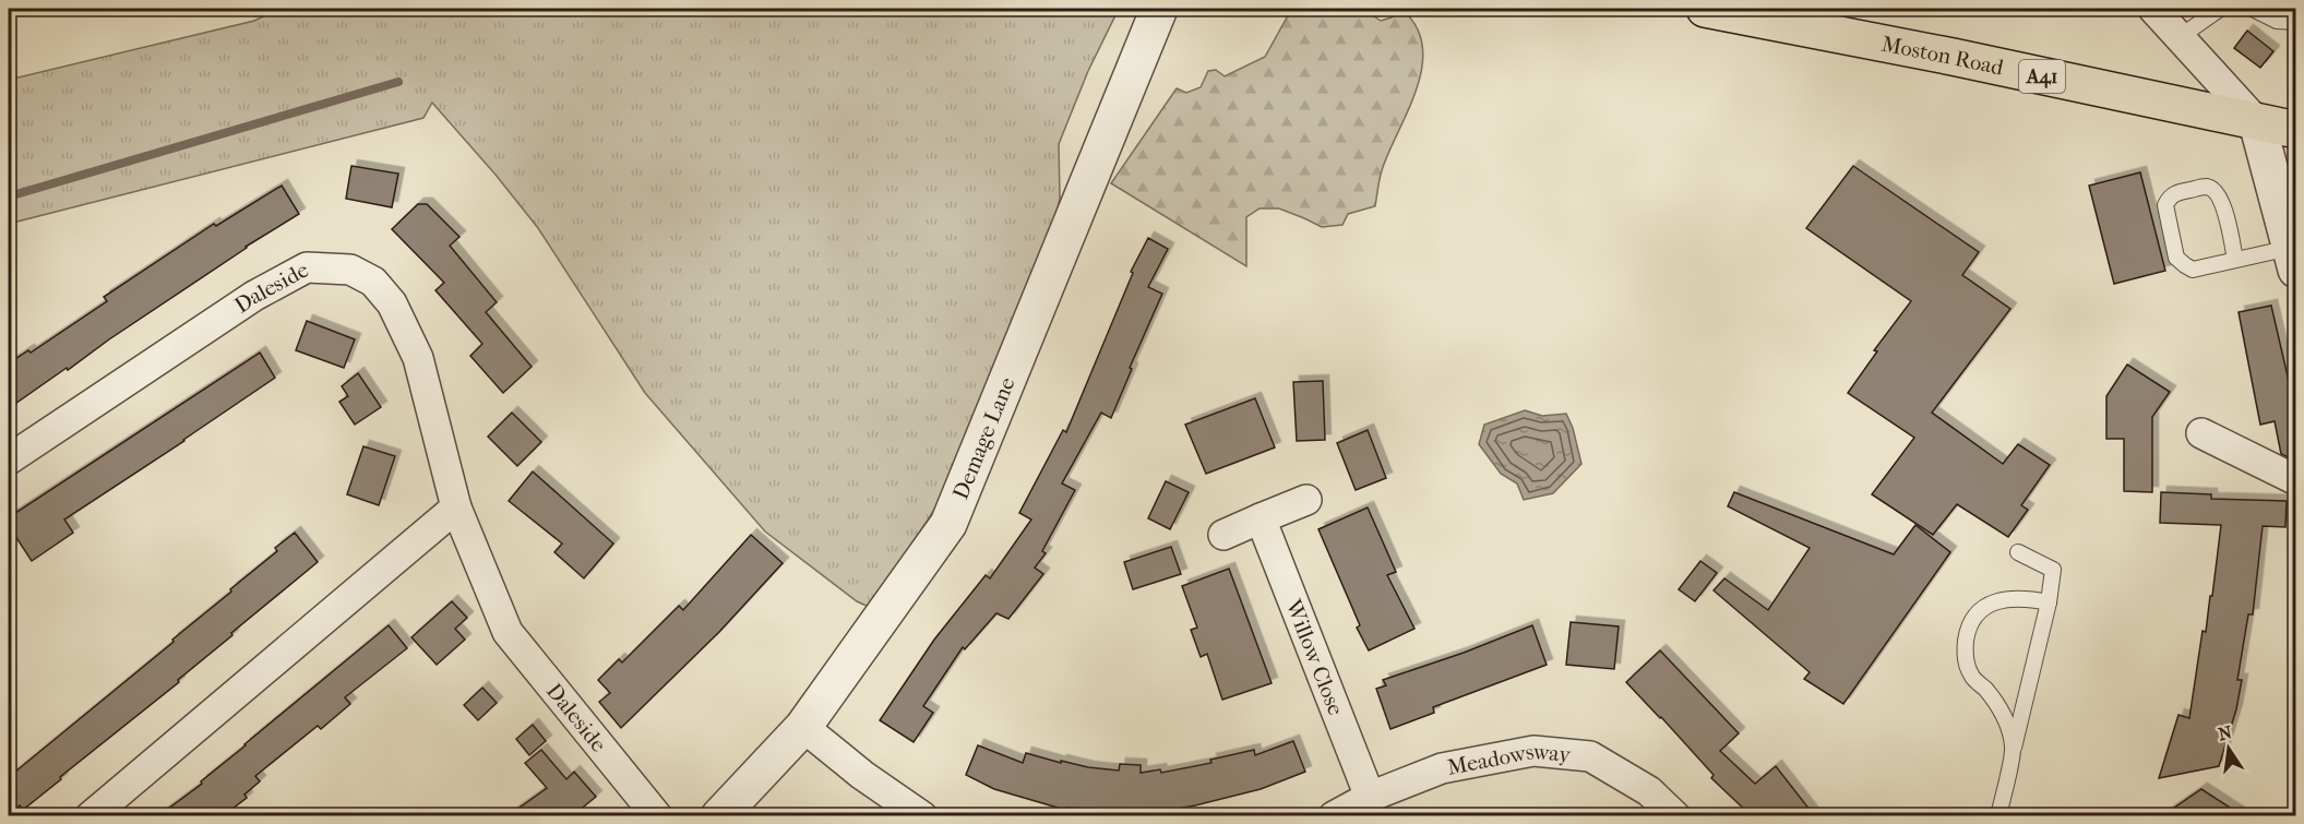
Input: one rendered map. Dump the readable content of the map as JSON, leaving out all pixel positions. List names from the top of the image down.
{
  "streets": {
    "highway": ["Moston Road", "A41"],
    "street": [
      "Daleside",
      "Demage Lane",
      "Willow Close",
      "Meadowsway"
    ]
  },
  "crossings": [
    ["Moston Road", "A41"],
    ["Willow Close", "Meadowsway"]
  ],
  "north": "top"
}
